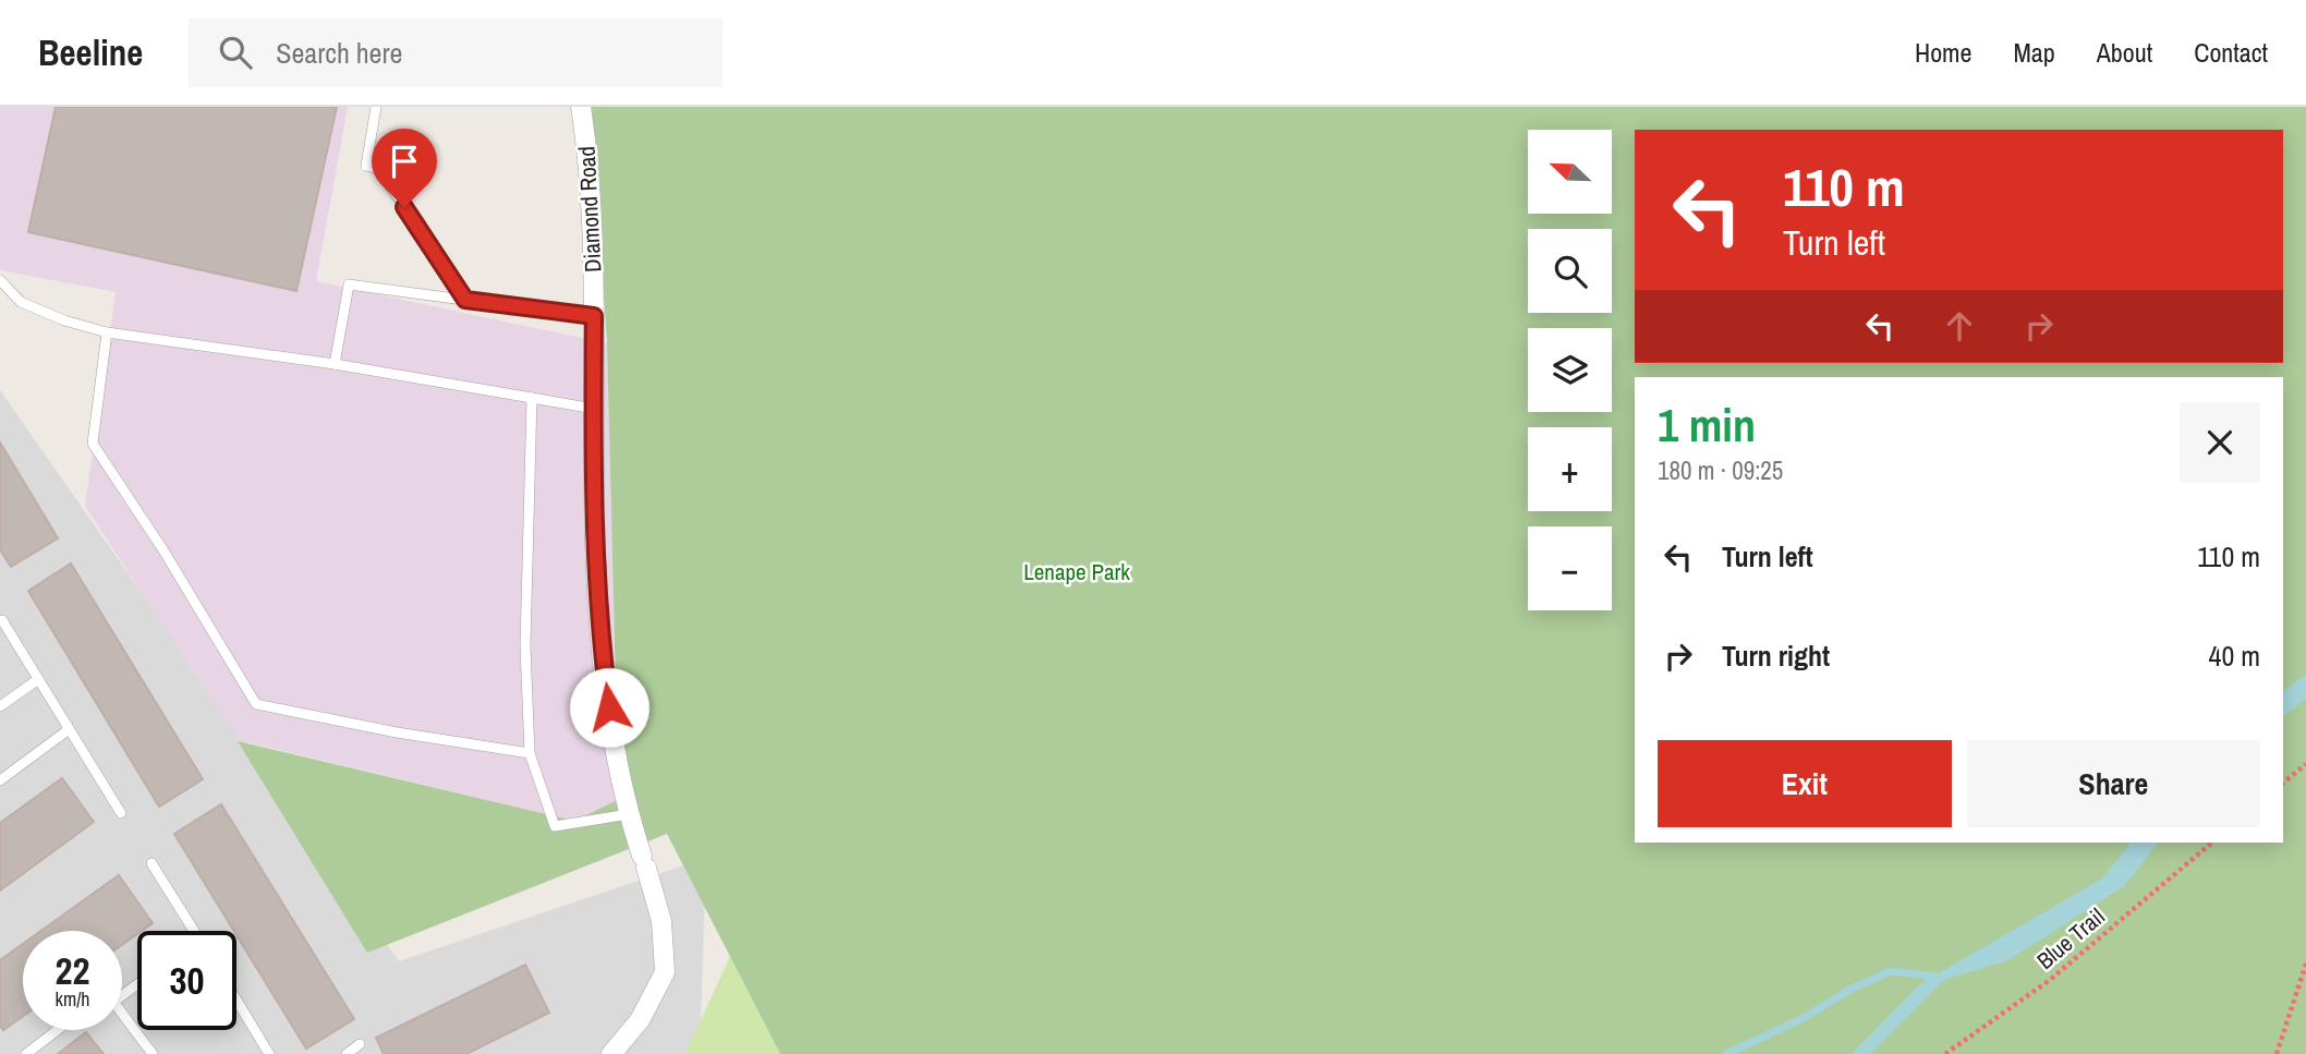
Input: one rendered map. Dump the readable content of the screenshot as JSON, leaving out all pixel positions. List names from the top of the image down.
{
  "streets": {
    "street": ["Diamond Road"],
    "path": ["Blue Trail"]
  },
  "parks": ["Lenape Park"],
  "north": "top left",
  "page": {
    "header": "Beeline",
    "search": "Search here",
    "nav": [
      "Home",
      "Map",
      "About",
      "Contact"
    ],
    "map_buttons": ["+", "−"],
    "turn": ["110 m", "Turn left"],
    "heading": ["1 min", "180 m · 09:25"],
    "list": [
      {
        "name": "Turn left",
        "value": "110 m"
      },
      {
        "name": "Turn right",
        "value": "40 m"
      }
    ],
    "buttons": ["Exit", "Share"],
    "speed": "22 km/h",
    "limit": "30"
  }
}
